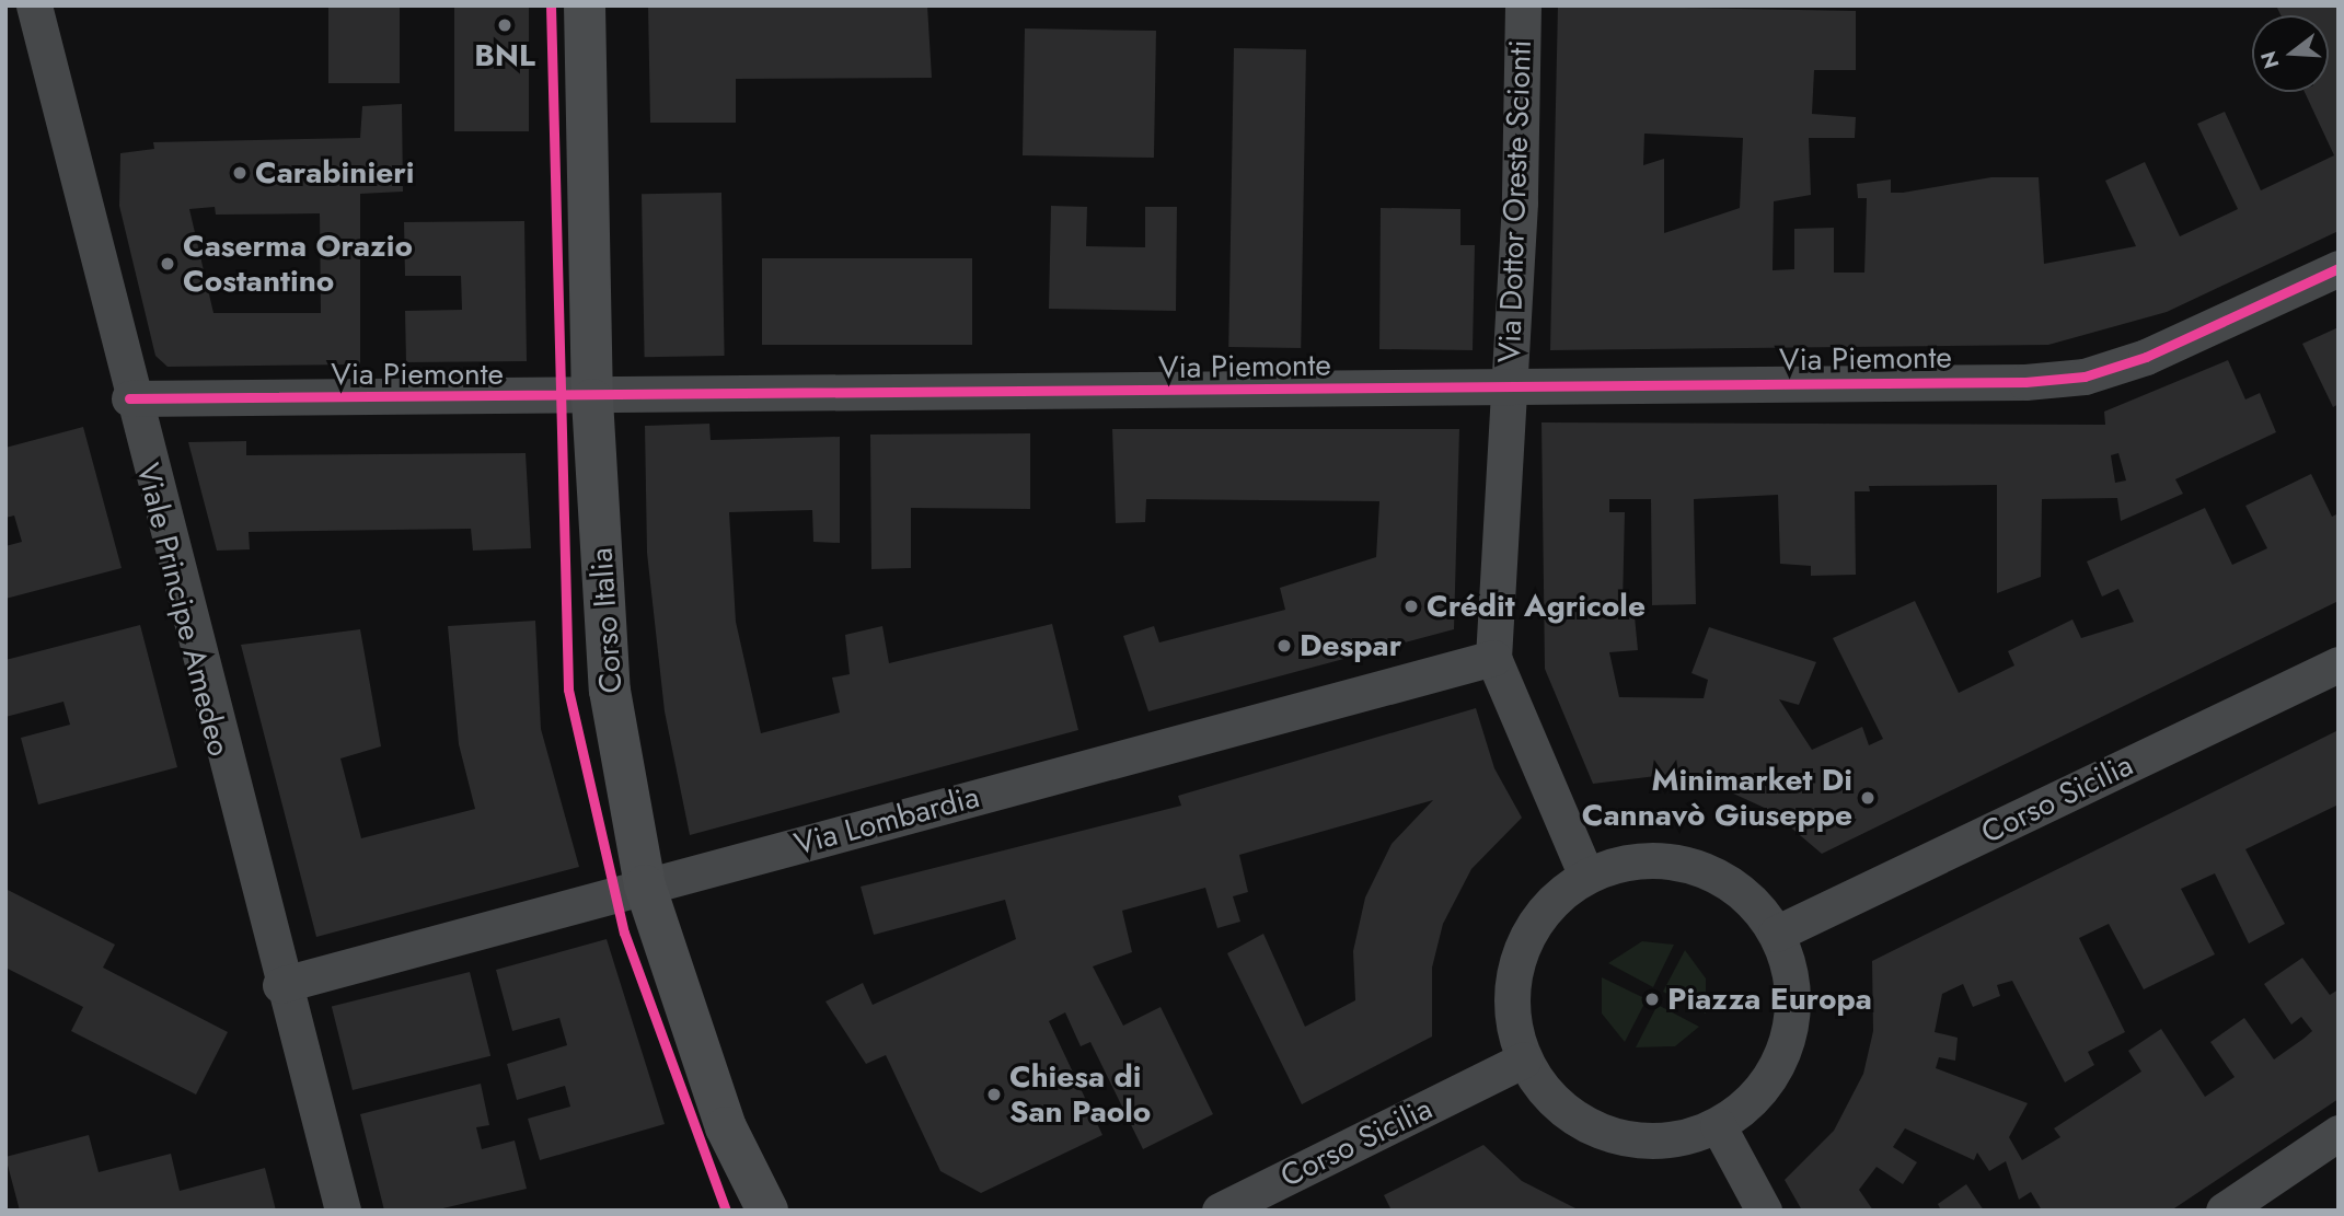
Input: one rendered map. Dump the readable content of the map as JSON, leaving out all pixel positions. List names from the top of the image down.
{
  "streets": {
    "street": [
      "Via Dottor Oreste Scionti",
      "Via Piemonte",
      "Viale Principe Amedeo",
      "Corso Italia",
      "Corso Sicilia",
      "Via Lombardia"
    ]
  },
  "crossings": [
    ["Via Dottor Oreste Scionti", "Via Piemonte"],
    ["Via Dottor Oreste Scionti", "Via Lombardia"],
    ["Via Piemonte", "Viale Principe Amedeo"],
    ["Via Piemonte", "Corso Italia"],
    ["Viale Principe Amedeo", "Via Lombardia"],
    ["Corso Italia", "Via Lombardia"]
  ],
  "places": [
    "BNL",
    "Carabinieri",
    "Caserma Orazio Costantino",
    "Crédit Agricole",
    "Despar",
    "Minimarket Di Cannavò Giuseppe",
    "Piazza Europa",
    "Chiesa di San Paolo"
  ],
  "north": "left"
}
